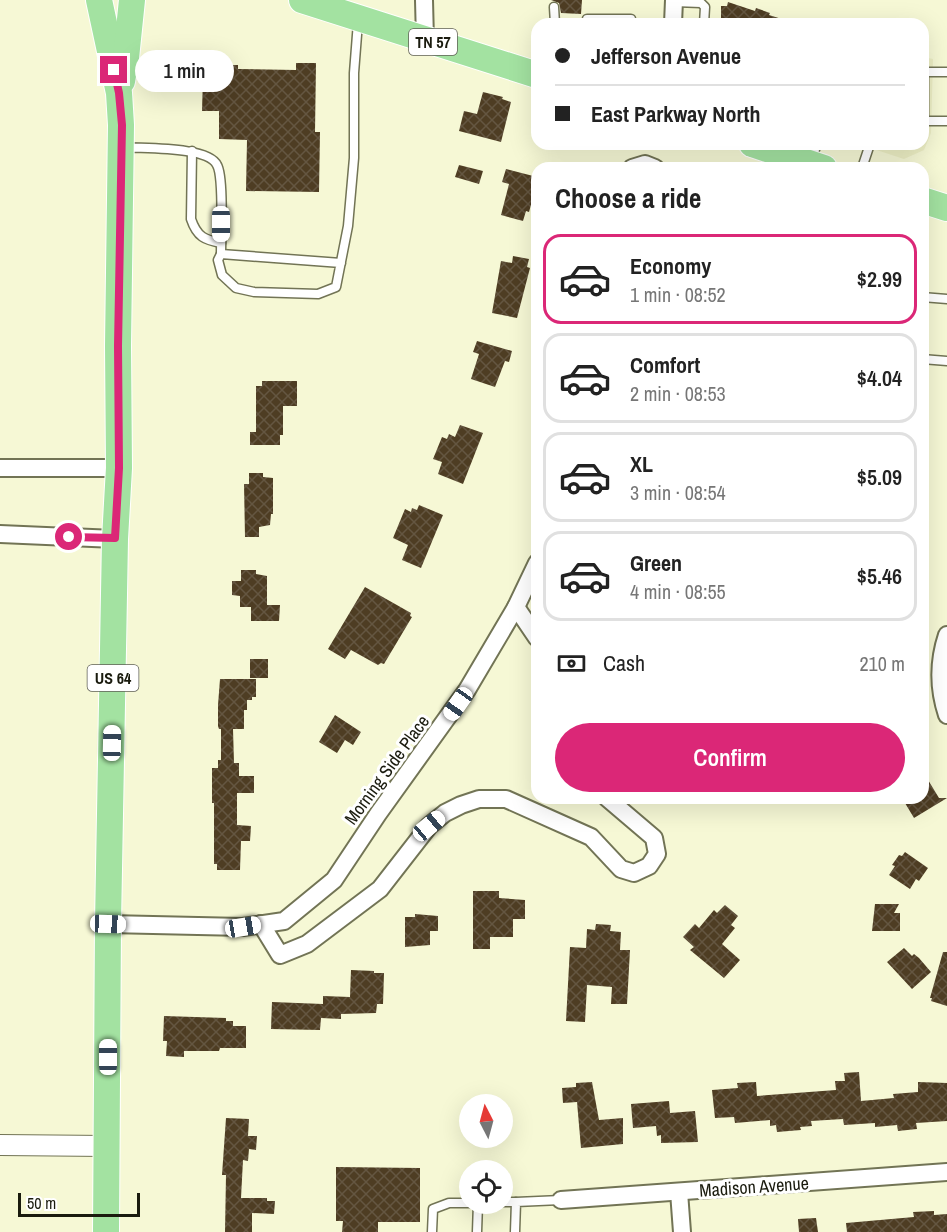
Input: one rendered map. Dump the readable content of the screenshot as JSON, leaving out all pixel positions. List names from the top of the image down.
{
  "streets": {
    "main road": ["TN 57", "US 64"],
    "street": ["Morning Side Place", "Madison Avenue"]
  },
  "crossings": [
    ["US 64", "Morning Side Place"]
  ],
  "scale_bar": "50 m",
  "north": "top",
  "page": {
    "banner": ["Jefferson Avenue", "East Parkway North"],
    "bubble": "1 min",
    "heading": "Choose a ride",
    "list": [
      {
        "name": "Economy",
        "note": "1 min · 08:52",
        "value": "$2.99"
      },
      {
        "name": "Comfort",
        "note": "2 min · 08:53",
        "value": "$4.04"
      },
      {
        "name": "XL",
        "note": "3 min · 08:54",
        "value": "$5.09"
      },
      {
        "name": "Green",
        "note": "4 min · 08:55",
        "value": "$5.46"
      }
    ],
    "pay": ["Cash", "210 m"],
    "buttons": "Confirm",
    "scale": "50 m"
  }
}
